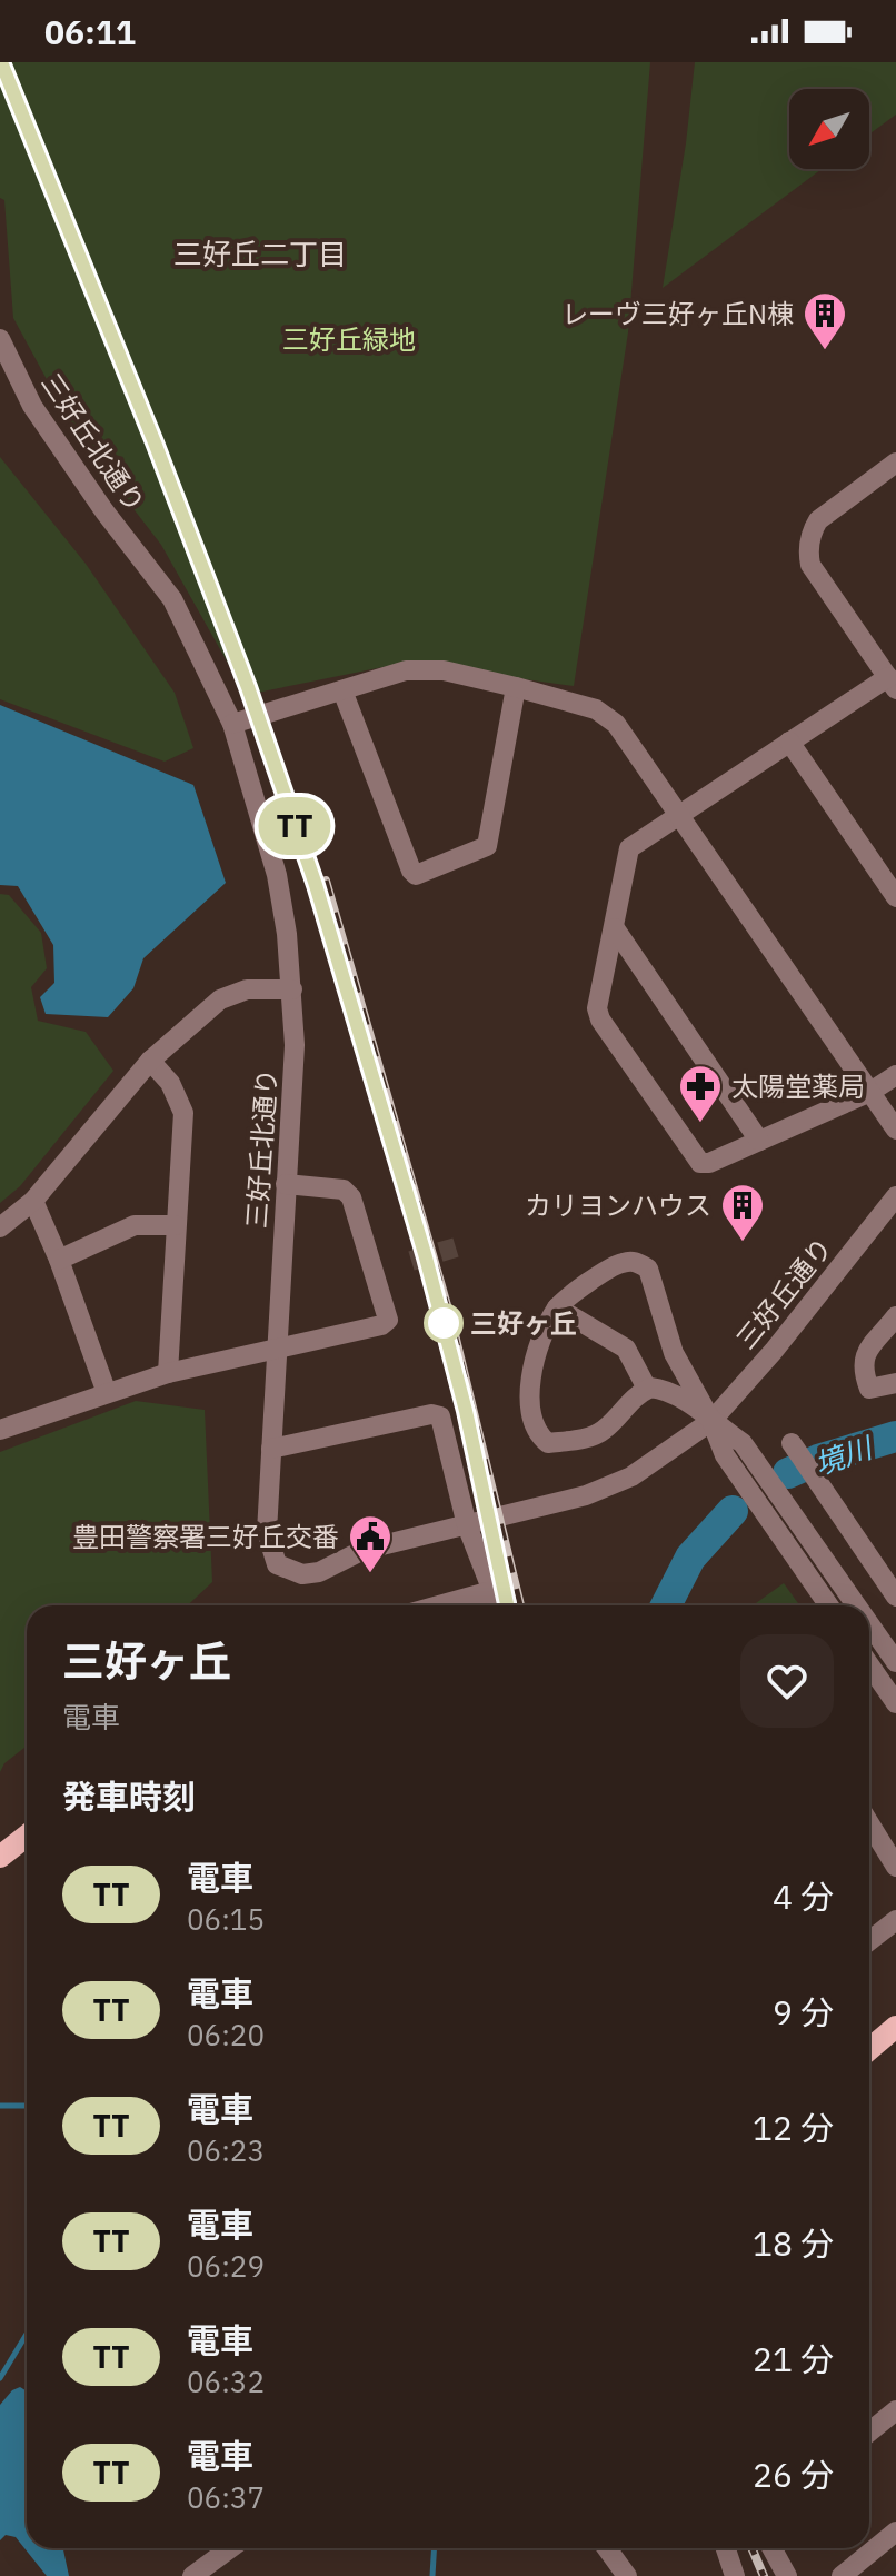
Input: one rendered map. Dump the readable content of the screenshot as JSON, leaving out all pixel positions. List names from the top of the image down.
{
  "streets": {
    "street": ["三好丘北通り", "三好丘通り"]
  },
  "crossings": [
    ["三好丘北通り", "三好丘通り"]
  ],
  "districts": ["三好丘二丁目"],
  "water": ["境川"],
  "parks": ["三好丘緑地"],
  "places": {
    "building": ["レーヴ三好ヶ丘N棟", "カリヨンハウス"],
    "pharmacy": ["太陽堂薬局"],
    "other": ["三好ヶ丘"],
    "public building": ["豊田警察署三好丘交番"]
  },
  "north": "bottom left",
  "page": {
    "status": "06:11",
    "on_map": "TT",
    "heading": [
      ["三好ヶ丘", "電車"],
      "発車時刻"
    ],
    "list": [
      {
        "mark": "TT",
        "name": "電車",
        "note": "06:15",
        "value": "4 分"
      },
      {
        "mark": "TT",
        "name": "電車",
        "note": "06:20",
        "value": "9 分"
      },
      {
        "mark": "TT",
        "name": "電車",
        "note": "06:23",
        "value": "12 分"
      },
      {
        "mark": "TT",
        "name": "電車",
        "note": "06:29",
        "value": "18 分"
      },
      {
        "mark": "TT",
        "name": "電車",
        "note": "06:32",
        "value": "21 分"
      },
      {
        "mark": "TT",
        "name": "電車",
        "note": "06:37",
        "value": "26 分"
      }
    ]
  }
}
